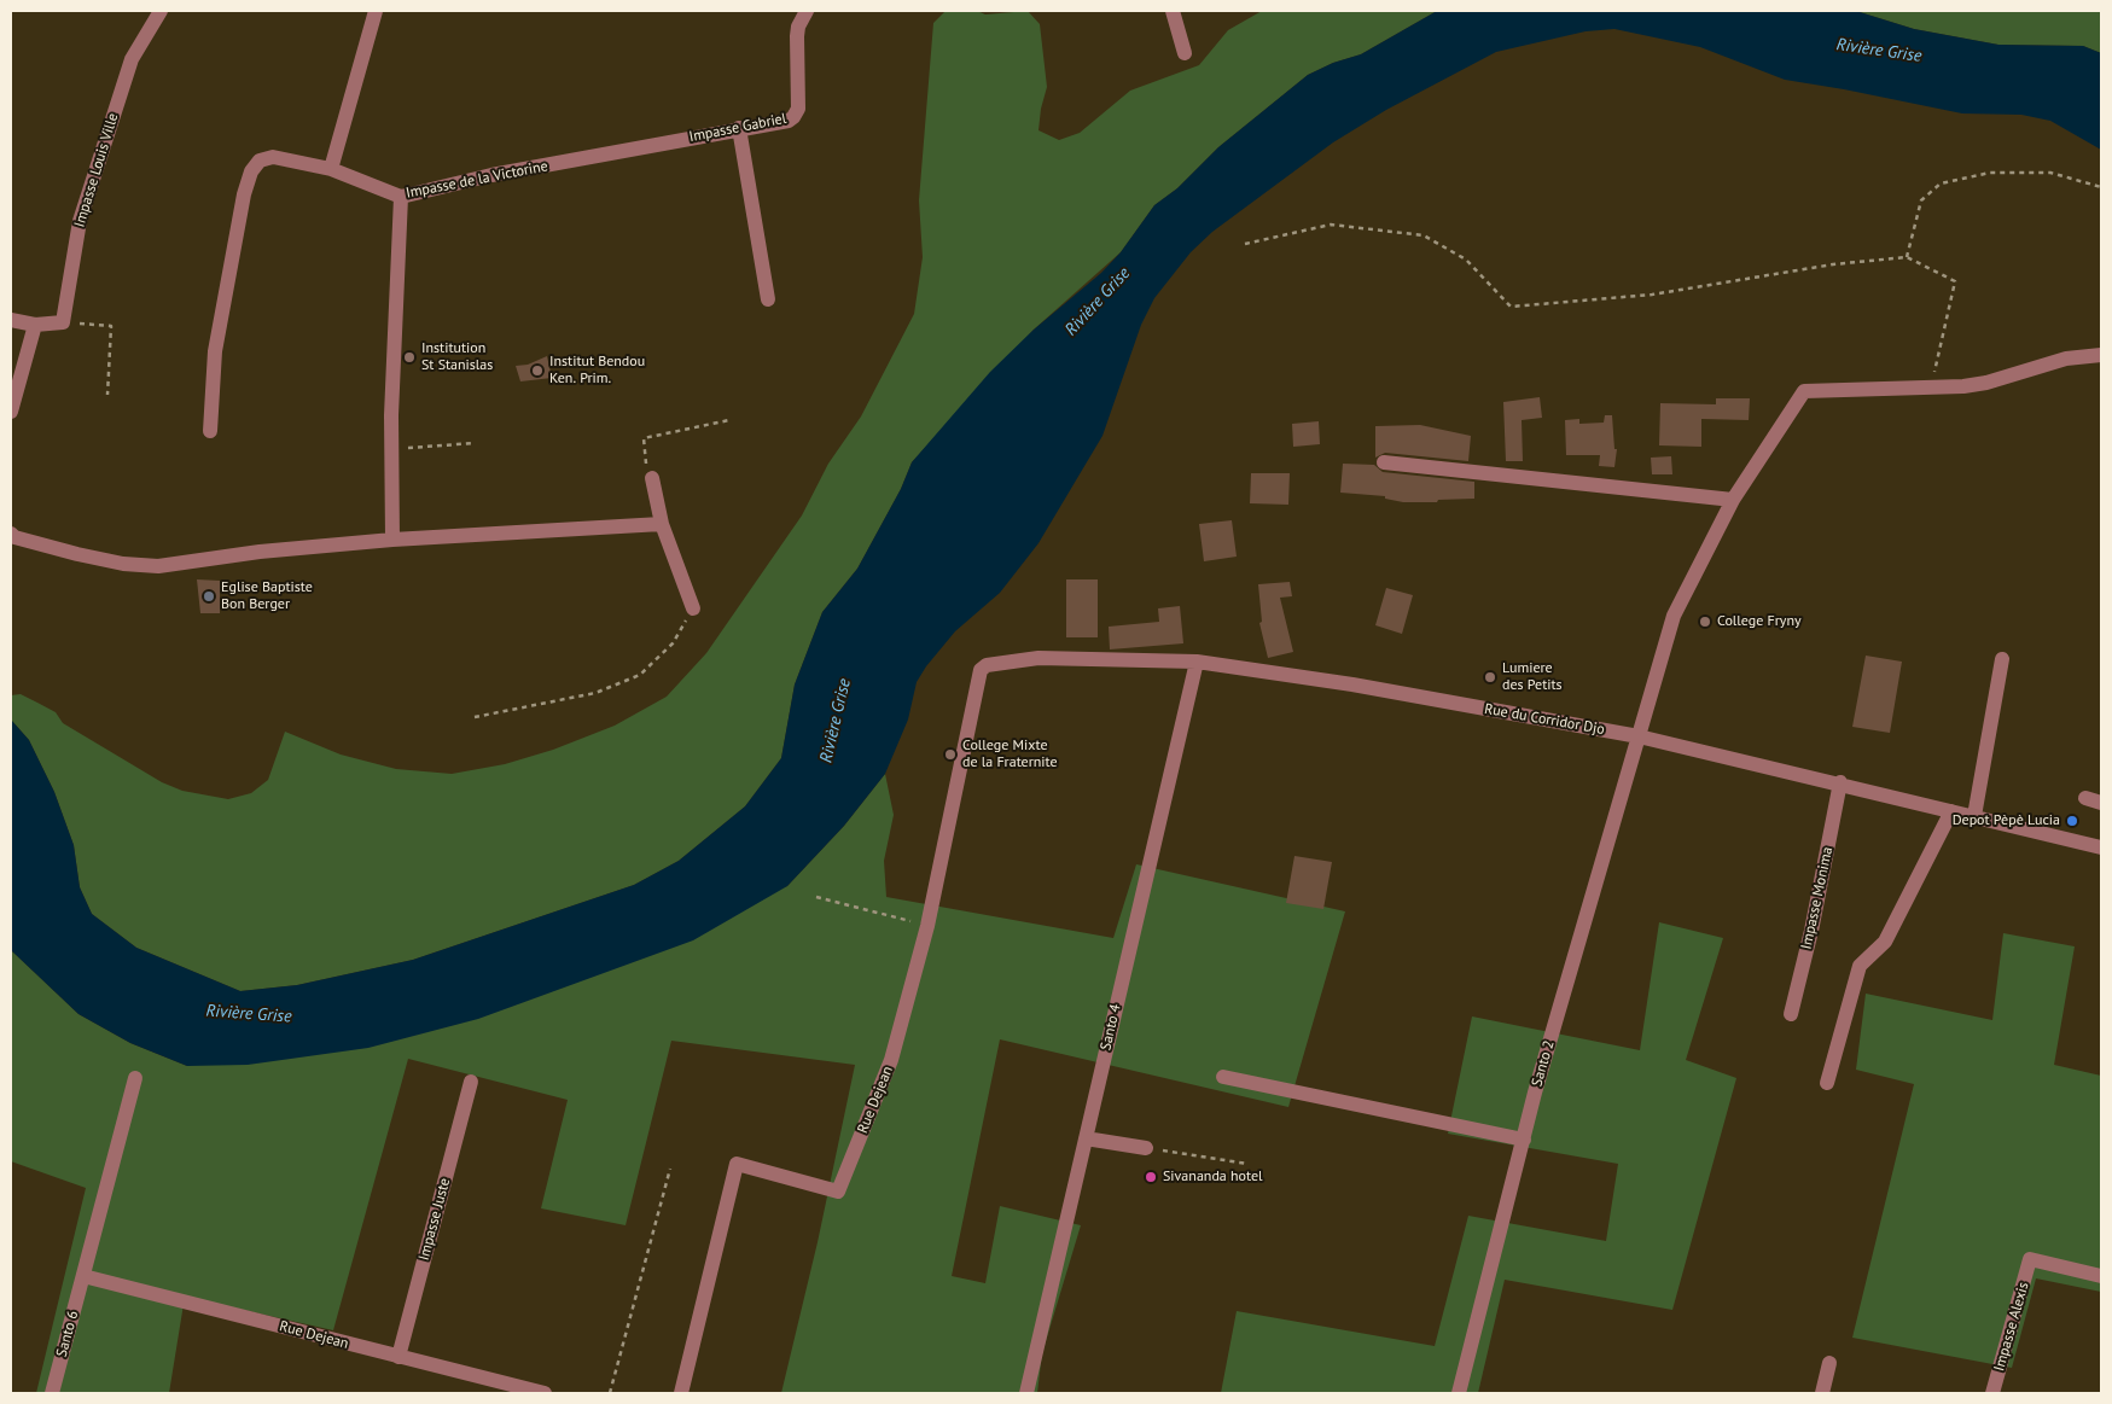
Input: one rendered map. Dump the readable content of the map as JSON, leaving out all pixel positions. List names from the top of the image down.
{
  "streets": {
    "street": [
      "Impasse Gabriel",
      "Impasse Louis Ville",
      "Impasse de la Victorine",
      "Rue du Corridor Djo",
      "Impasse Monima",
      "Santo 4",
      "Santo 2",
      "Rue Dejean",
      "Impasse Juste",
      "Impasse Alexis",
      "Santo 6"
    ]
  },
  "crossings": [
    ["Impasse Gabriel", "Impasse de la Victorine"],
    ["Rue du Corridor Djo", "Impasse Monima"],
    ["Rue du Corridor Djo", "Santo 4"],
    ["Rue du Corridor Djo", "Santo 2"],
    ["Rue du Corridor Djo", "Rue Dejean"],
    ["Rue Dejean", "Impasse Juste"],
    ["Rue Dejean", "Santo 6"]
  ],
  "water": ["Rivière Grise"],
  "places": [
    "Institution St Stanislas",
    "Institut Bendou Ken. Prim.",
    "Eglise Baptiste Bon Berger",
    "College Fryny",
    "Lumiere des Petits",
    "College Mixte de la Fraternite",
    "Depot Pèpè Lucia",
    "Sivananda hotel"
  ]
}
